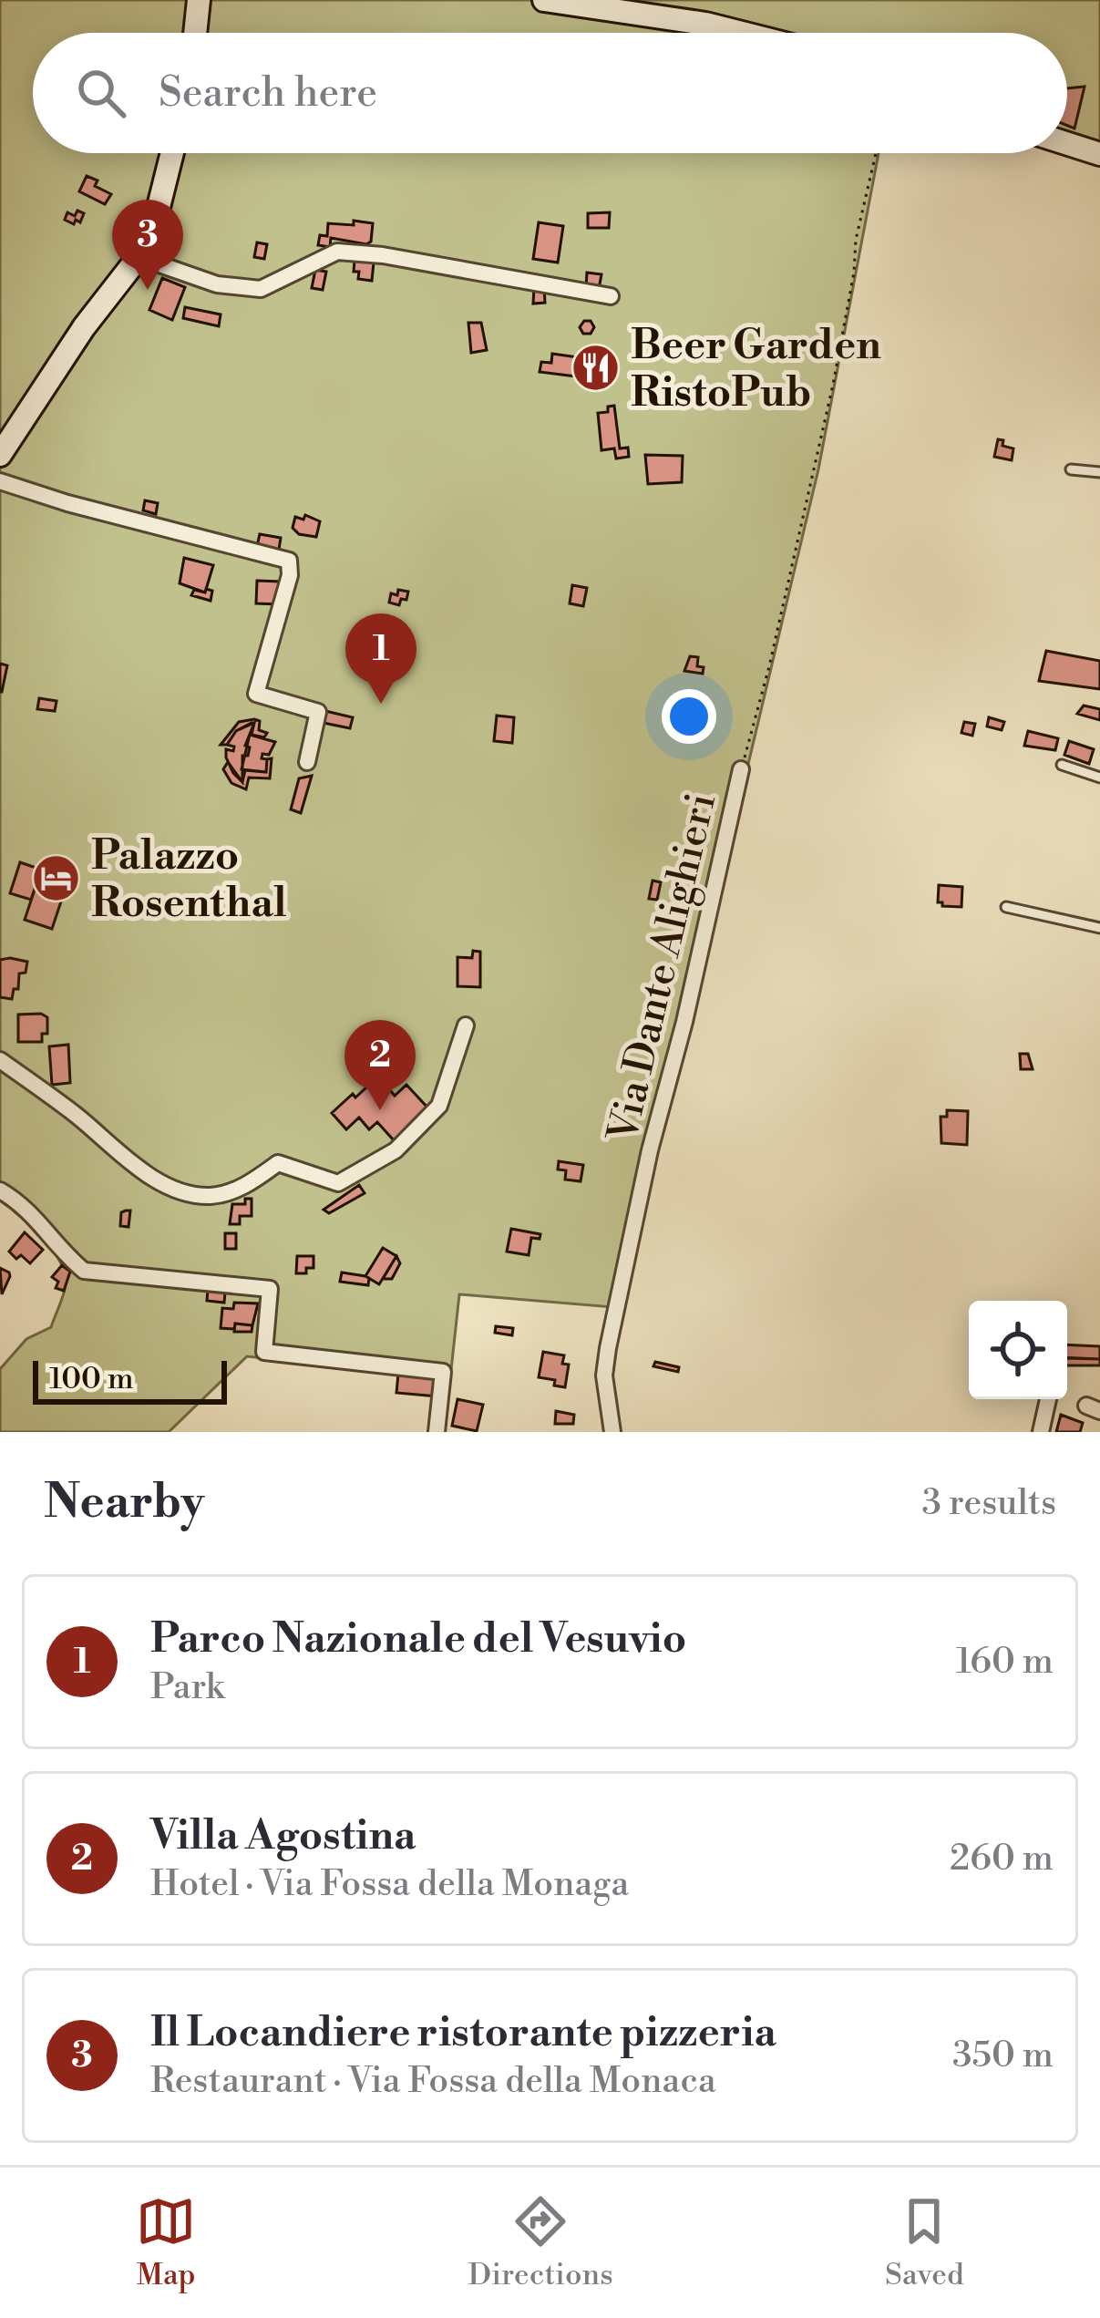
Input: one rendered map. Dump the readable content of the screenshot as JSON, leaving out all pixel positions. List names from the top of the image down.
{
  "streets": {
    "street": ["Via Dante Alighieri"]
  },
  "places": {
    "restaurant": ["Beer Garden RistoPub"],
    "hotel": ["Palazzo Rosenthal"]
  },
  "scale_bar": "100 m",
  "page": {
    "search": "Search here",
    "pins": ["3", "1", "2"],
    "scale": "100 m",
    "heading": ["Nearby", "3 results"],
    "list": [
      {
        "mark": "1",
        "name": "Parco Nazionale del Vesuvio",
        "note": "Park",
        "value": "160 m"
      },
      {
        "mark": "2",
        "name": "Villa Agostina",
        "note": "Hotel · Via Fossa della Monaga",
        "value": "260 m"
      },
      {
        "mark": "3",
        "name": "Il Locandiere ristorante pizzeria",
        "note": "Restaurant · Via Fossa della Monaca",
        "value": "350 m"
      }
    ],
    "nav": ["Map", "Directions", "Saved"]
  }
}
